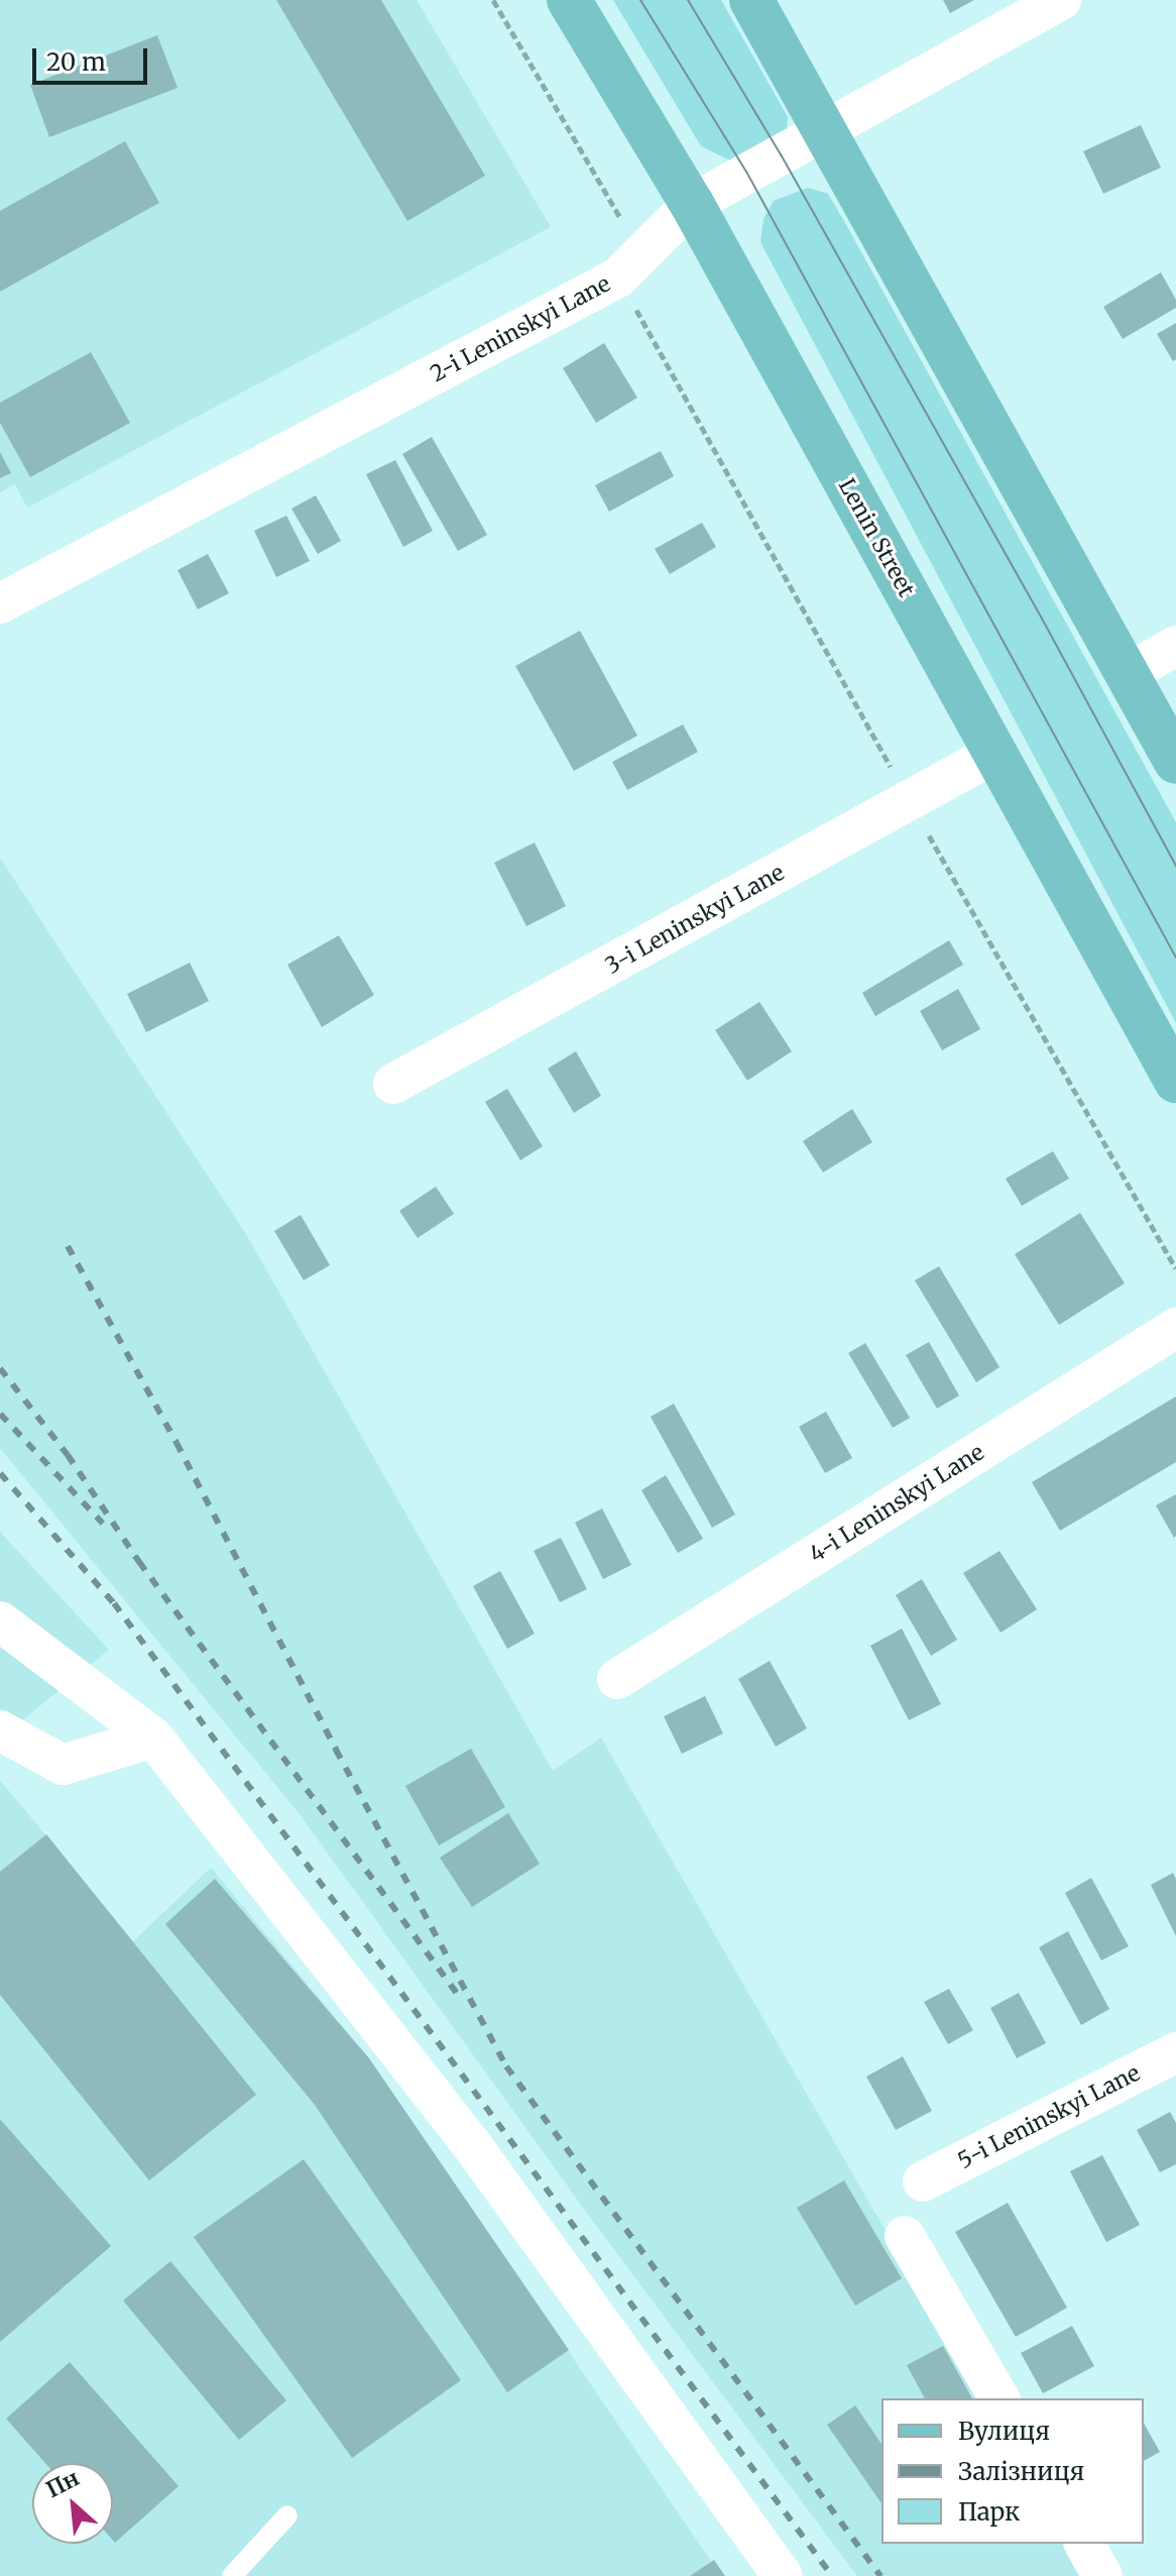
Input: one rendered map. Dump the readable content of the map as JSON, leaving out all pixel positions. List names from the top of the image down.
{
  "streets": {
    "main road": ["Lenin Street"],
    "street": [
      "2-i Leninskyi Lane",
      "3-i Leninskyi Lane",
      "4-i Leninskyi Lane",
      "5-i Leninskyi Lane"
    ]
  },
  "crossings": [
    ["2-i Leninskyi Lane", "Lenin Street"],
    ["Lenin Street", "3-i Leninskyi Lane"]
  ],
  "legend": ["Вулиця", "Залізниця", "Парк"],
  "scale_bar": "20 m",
  "north": "top left"
}
